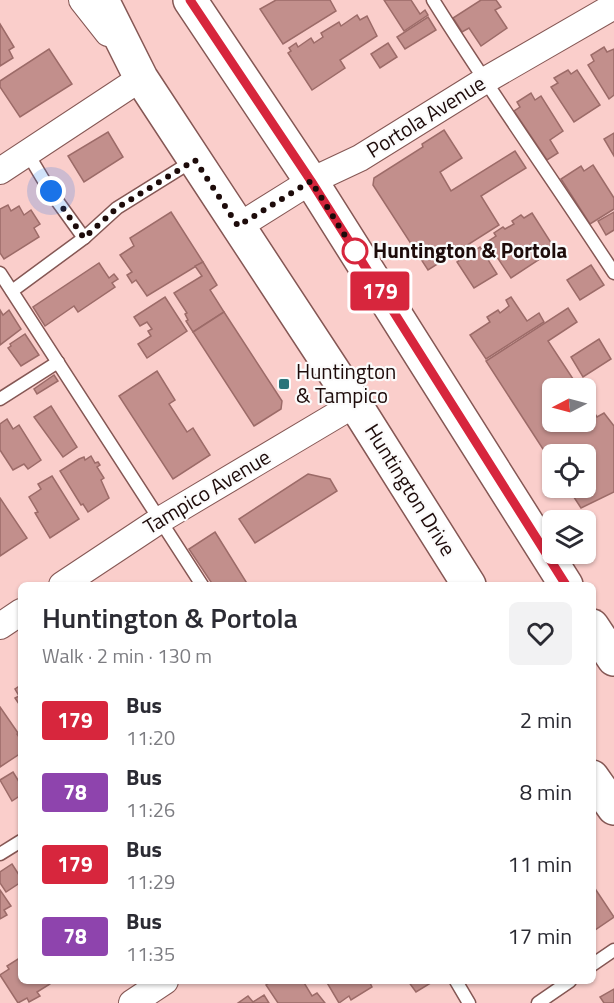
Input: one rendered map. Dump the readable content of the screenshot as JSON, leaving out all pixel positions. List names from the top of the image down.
{
  "streets": {
    "main road": ["Huntington Drive"],
    "street": ["Portola Avenue", "Tampico Avenue"]
  },
  "crossings": [
    ["Portola Avenue", "Huntington Drive"],
    ["Huntington Drive", "Tampico Avenue"]
  ],
  "places": {
    "other": ["Huntington & Portola"],
    "transit": ["Huntington & Tampico"]
  },
  "lines": ["bus line 179"],
  "north": "left",
  "page": {
    "on_map": "179",
    "heading": ["Huntington & Portola", "Walk · 2 min · 130 m"],
    "list": [
      {
        "mark": "179",
        "name": "Bus",
        "note": "11:20",
        "value": "2 min"
      },
      {
        "mark": "78",
        "name": "Bus",
        "note": "11:26",
        "value": "8 min"
      },
      {
        "mark": "179",
        "name": "Bus",
        "note": "11:29",
        "value": "11 min"
      },
      {
        "mark": "78",
        "name": "Bus",
        "note": "11:35",
        "value": "17 min"
      }
    ]
  }
}
